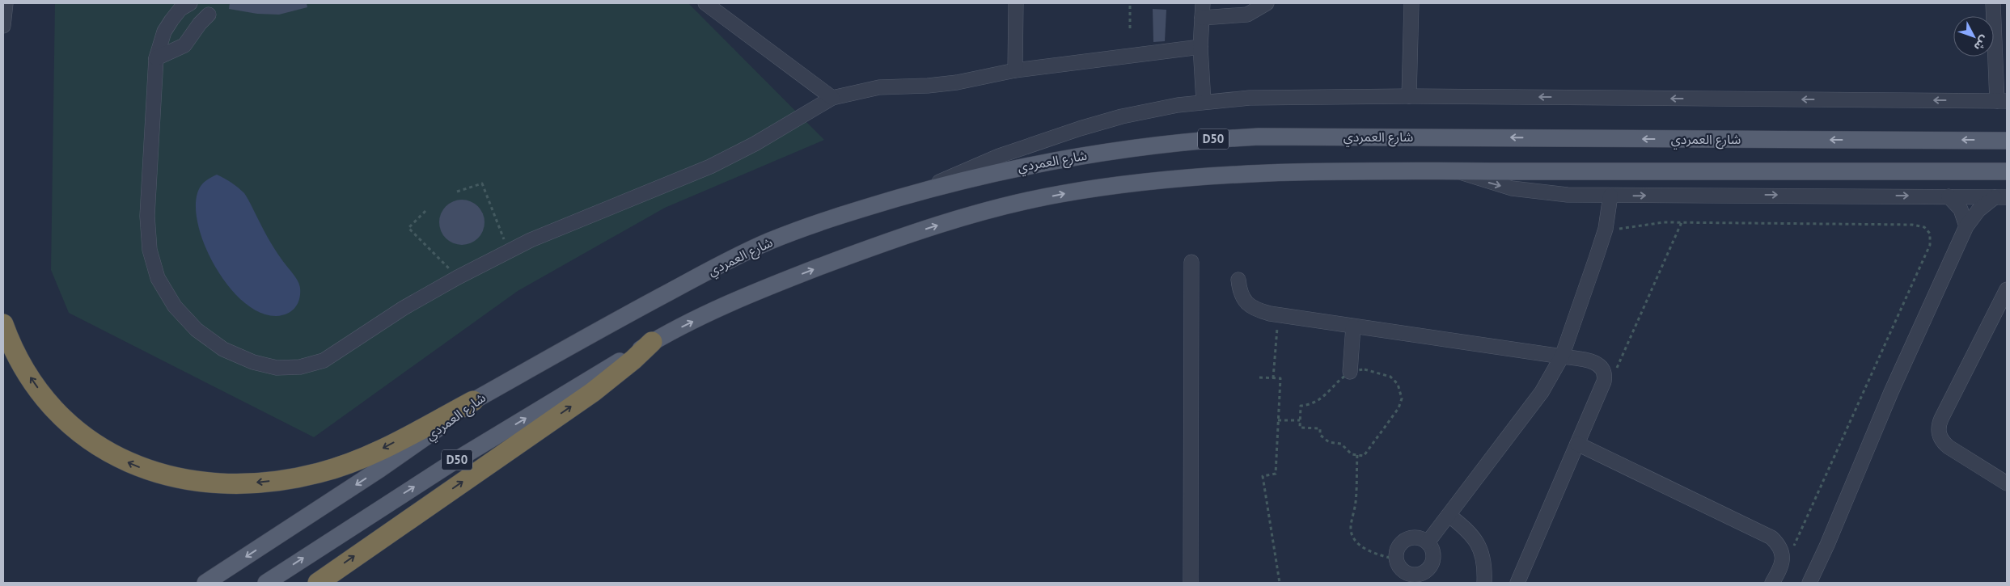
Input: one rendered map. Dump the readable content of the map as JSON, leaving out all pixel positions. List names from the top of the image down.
{
  "streets": {
    "main road": ["شارع العمردي", "D50"]
  },
  "north": "bottom right"
}
